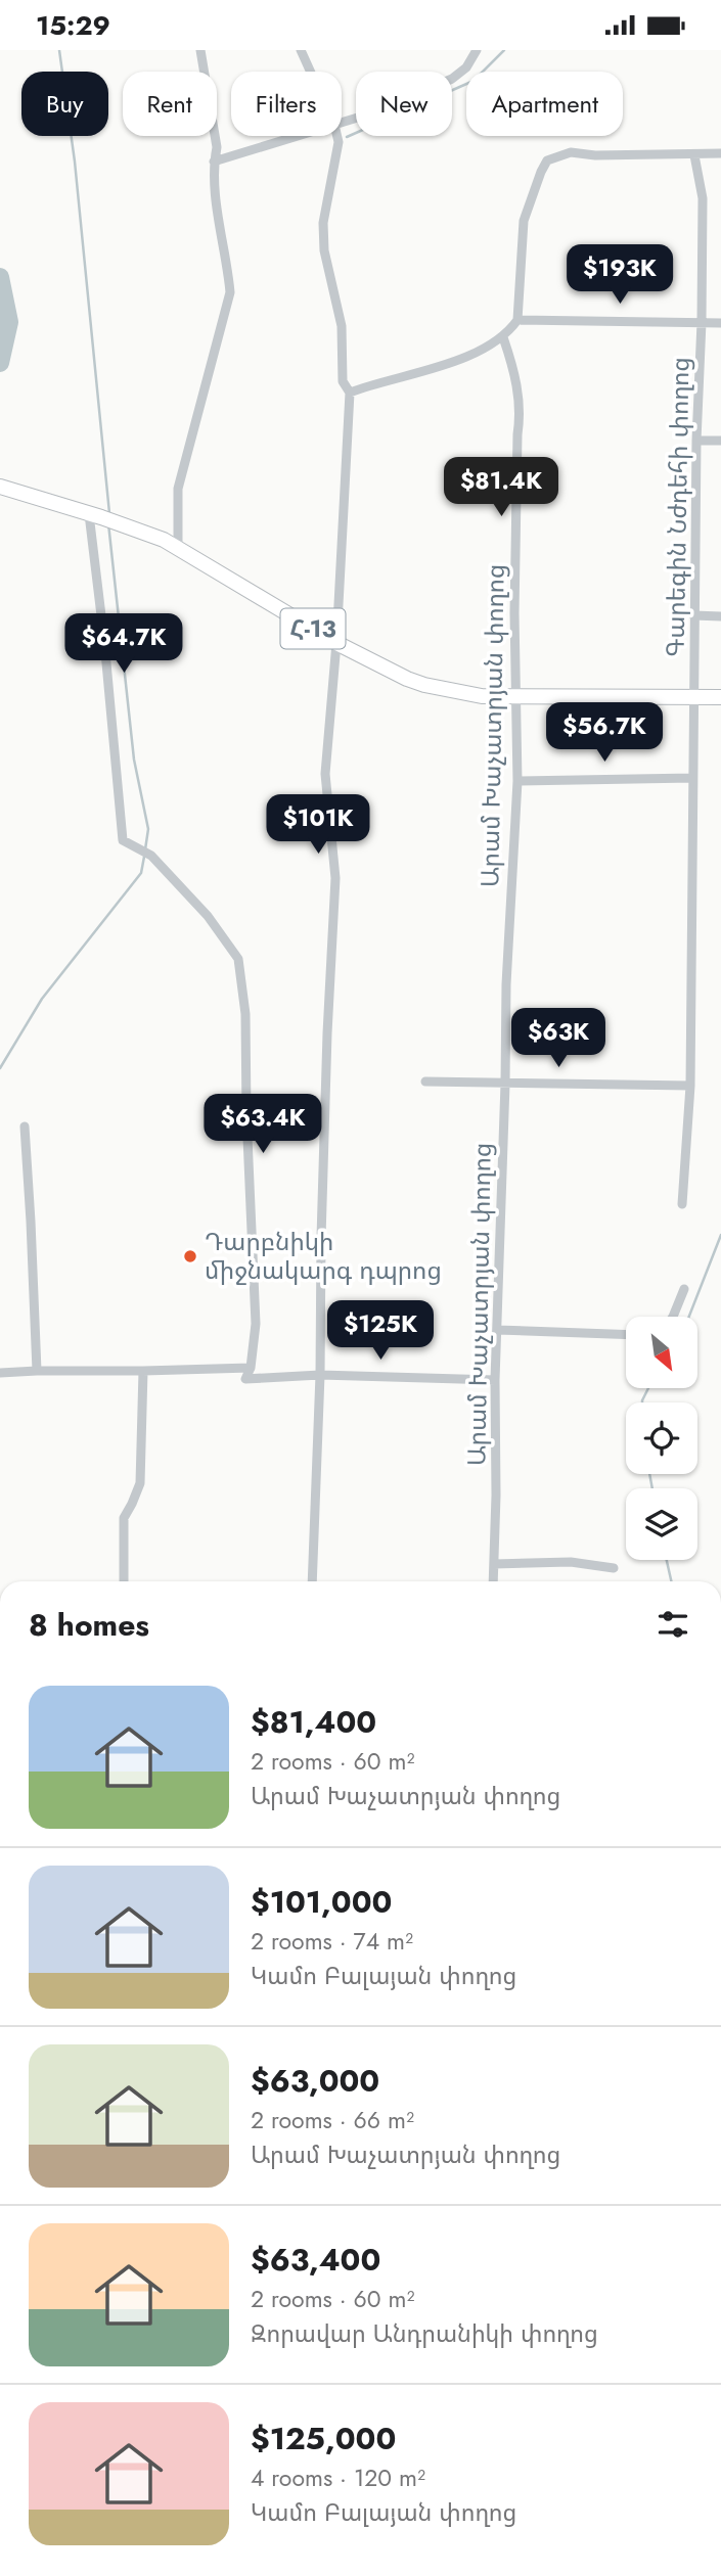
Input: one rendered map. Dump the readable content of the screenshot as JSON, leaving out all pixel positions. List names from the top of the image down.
{
  "streets": {
    "main road": ["Հ-13"],
    "street": ["Գարեգին Նժդեհի փողոց", "Արամ Խաչատրյան փողոց"]
  },
  "crossings": [
    ["Գարեգին Նժդեհի փողոց", "Հ-13"],
    ["Հ-13", "Արամ Խաչատրյան փողոց"]
  ],
  "places": ["Դարբնիկի միջնակարգ դպրոց"],
  "north": "bottom right",
  "page": {
    "status": "15:29",
    "chip": [
      "Buy",
      "Rent",
      "Filters",
      "New",
      "Apartment"
    ],
    "price": [
      "$193K",
      "$81.4K",
      "$64.7K",
      "$56.7K",
      "$101K",
      "$63K",
      "$63.4K",
      "$125K"
    ],
    "heading": "8 homes",
    "list": [
      {
        "name": "$81,400",
        "note": "2 rooms · 60 m² · Արամ Խաչատրյան փողոց"
      },
      {
        "name": "$101,000",
        "note": "2 rooms · 74 m² · Կամո Բալայան փողոց"
      },
      {
        "name": "$63,000",
        "note": "2 rooms · 66 m² · Արամ Խաչատրյան փողոց"
      },
      {
        "name": "$63,400",
        "note": "2 rooms · 60 m² · Զորավար Անդրանիկի փողոց"
      },
      {
        "name": "$125,000",
        "note": "4 rooms · 120 m² · Կամո Բալայան փողոց"
      }
    ]
  }
}
